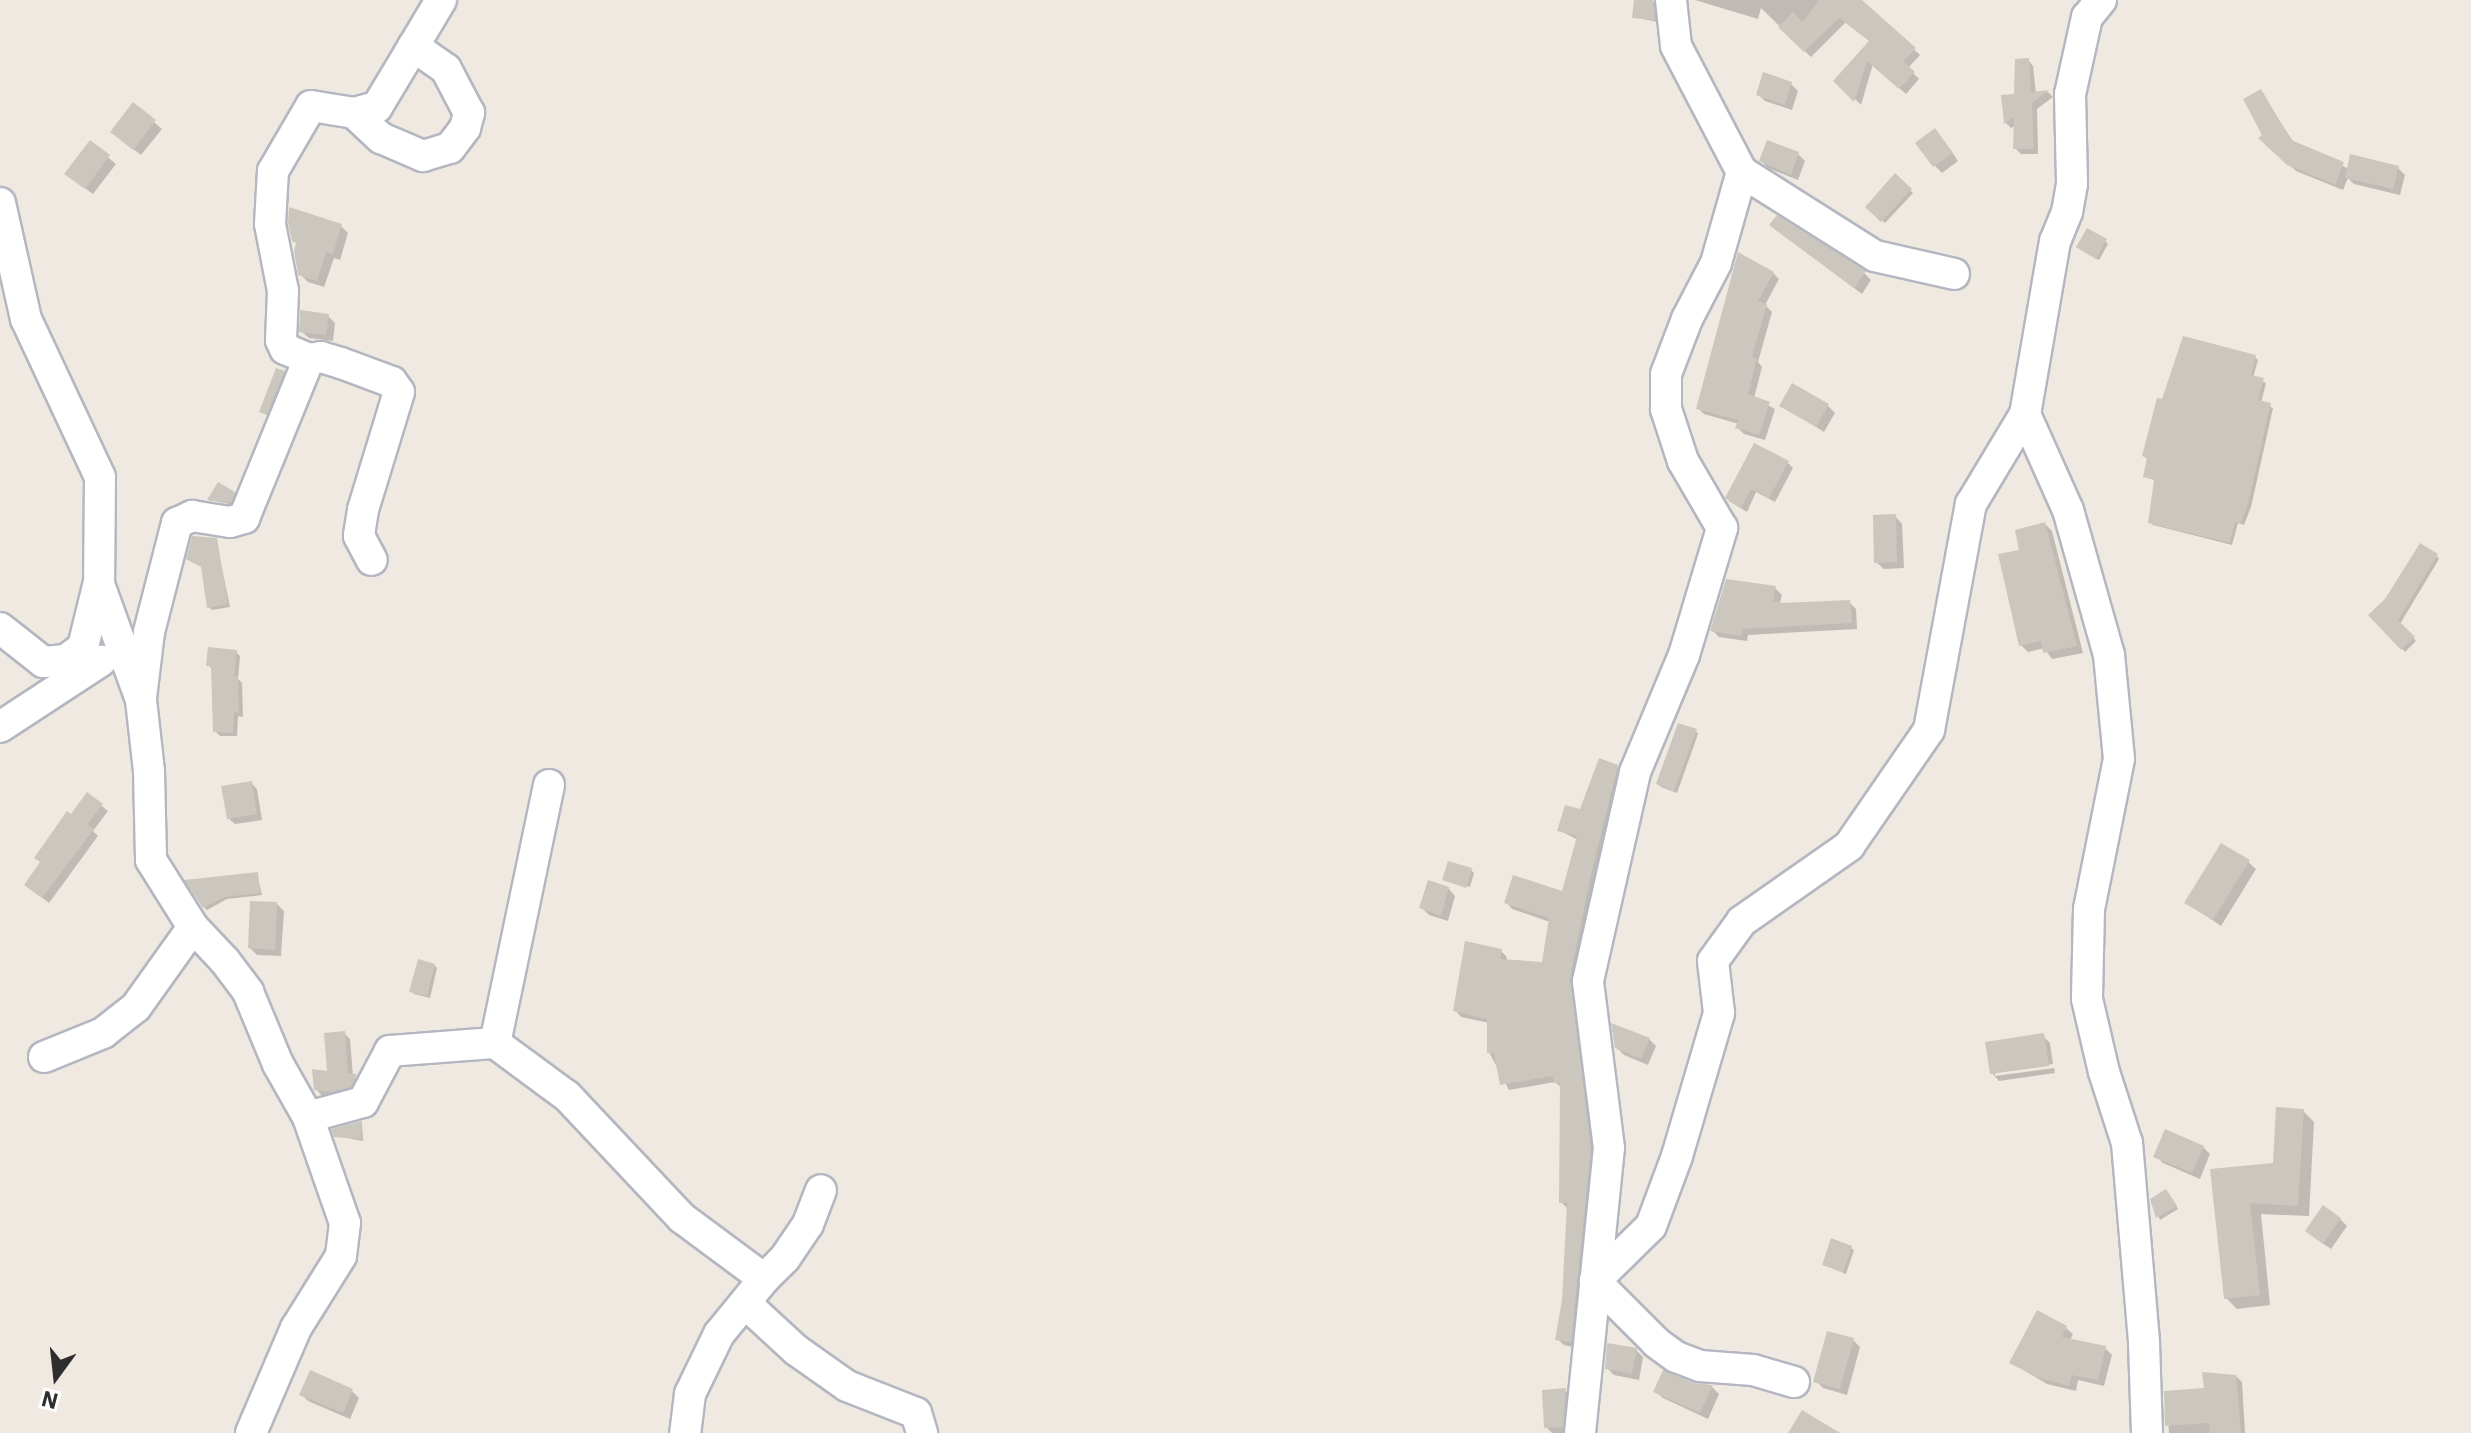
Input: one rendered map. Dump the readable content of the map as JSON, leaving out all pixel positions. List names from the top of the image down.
{
  "north": "bottom"
}
